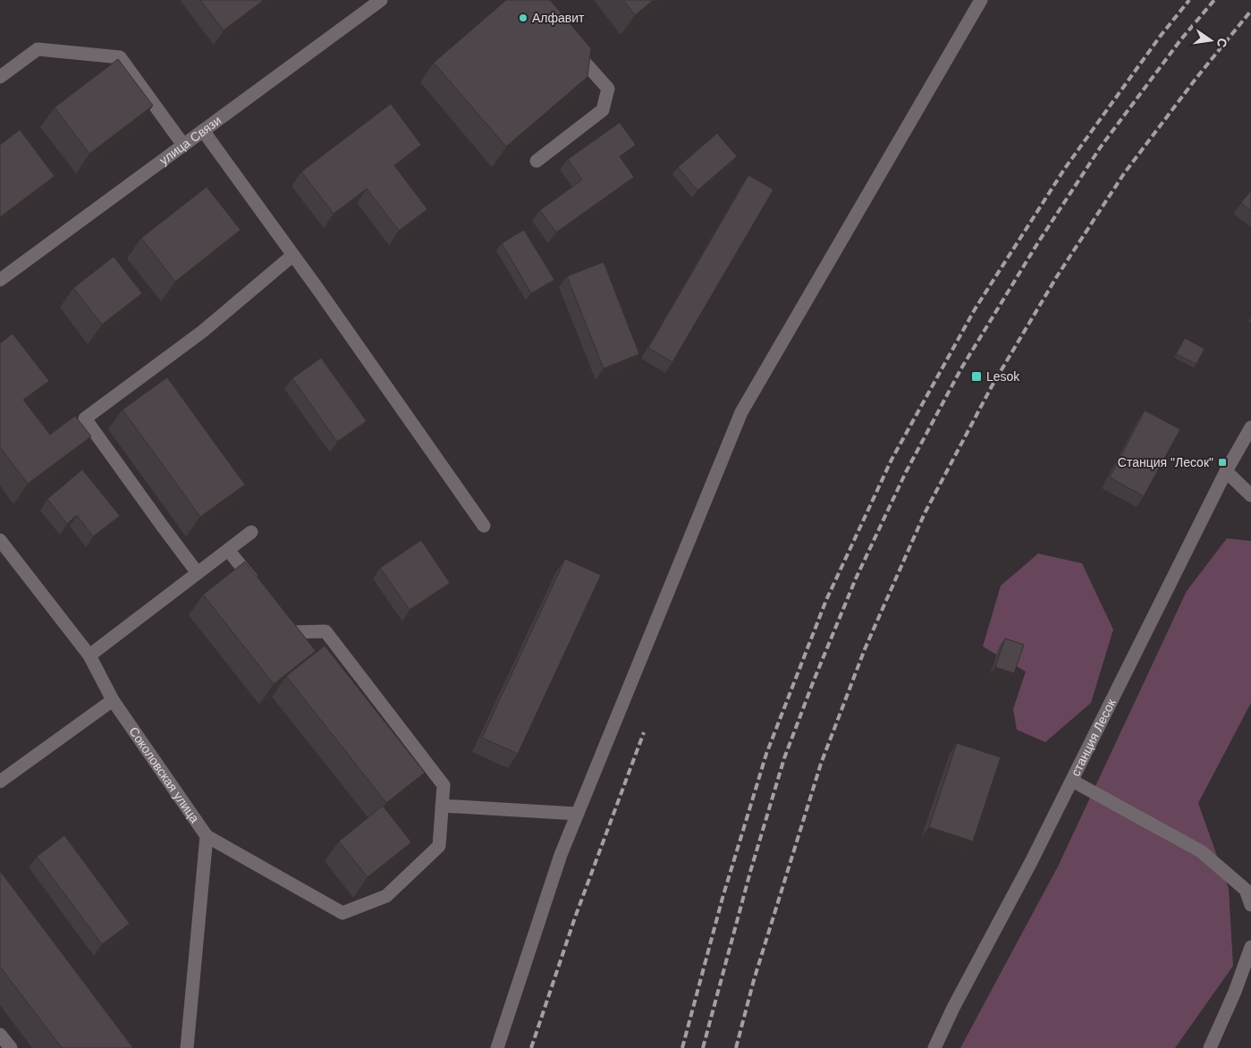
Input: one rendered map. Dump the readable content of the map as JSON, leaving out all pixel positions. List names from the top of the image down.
{
  "streets": {
    "street": ["улица Связи", "станция Лесок", "Соколовская улица"]
  },
  "places": {
    "other": ["Алфавит"],
    "transit": ["Lesok", "Станция \"Лесок\""]
  },
  "north": "right"
}
